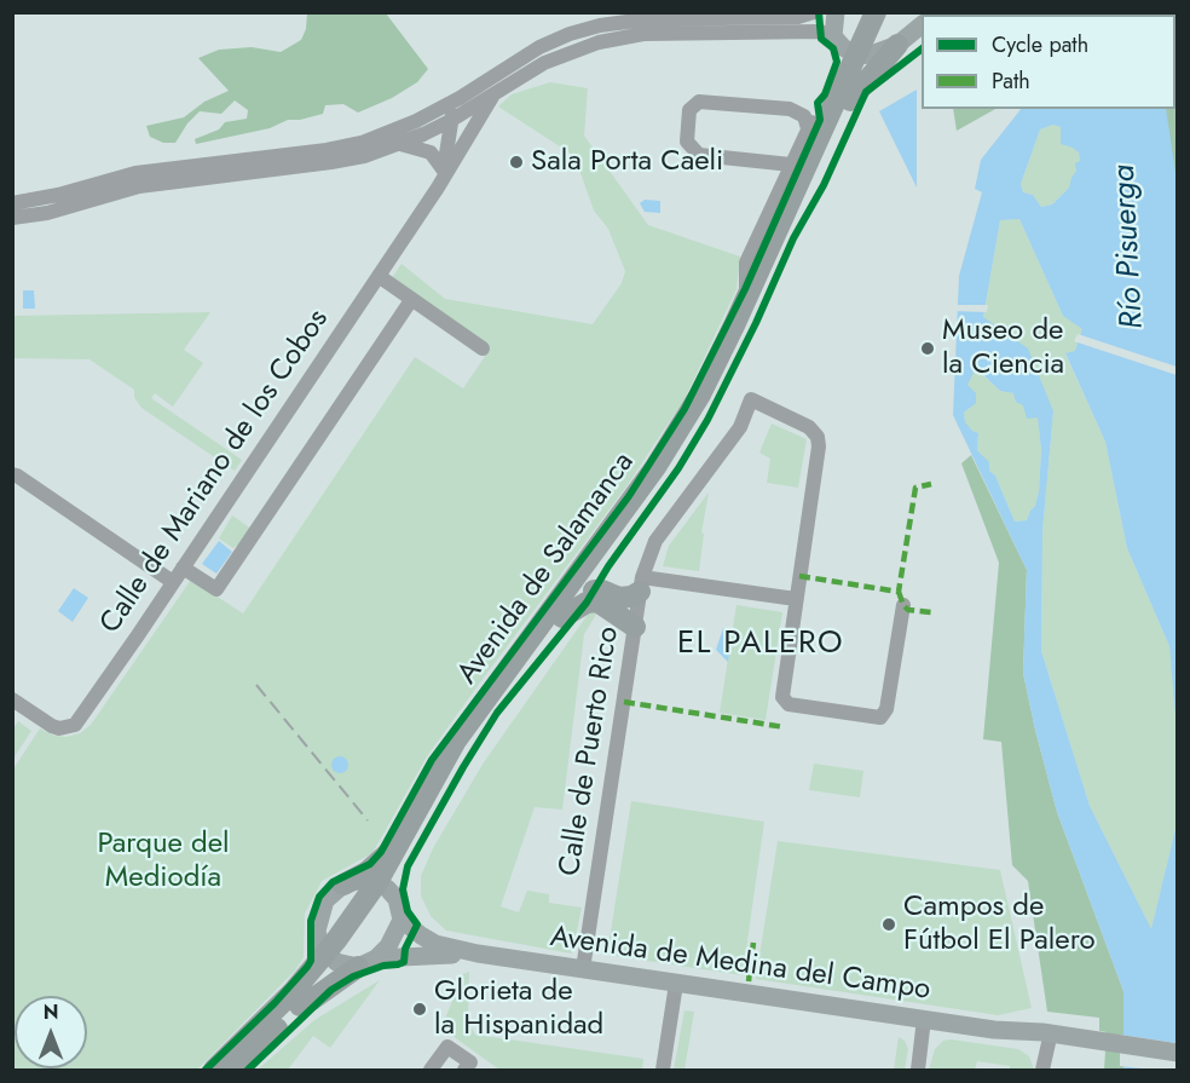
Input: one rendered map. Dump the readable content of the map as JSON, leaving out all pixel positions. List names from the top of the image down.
{
  "streets": {
    "highway": ["Avenida de Salamanca"],
    "main road": ["Avenida de Medina del Campo"],
    "street": ["Calle de Mariano de los Cobos", "Calle de Puerto Rico"]
  },
  "crossings": [
    ["Avenida de Salamanca", "Avenida de Medina del Campo"],
    ["Calle de Puerto Rico", "Avenida de Medina del Campo"]
  ],
  "districts": ["EL PALERO"],
  "water": ["Río Pisuerga"],
  "parks": ["Parque del Mediodía"],
  "places": [
    "Sala Porta Caeli",
    "Museo de la Ciencia",
    "Campos de Fútbol El Palero",
    "Glorieta de la Hispanidad"
  ],
  "legend": ["Cycle path", "Path"],
  "north": "top"
}
